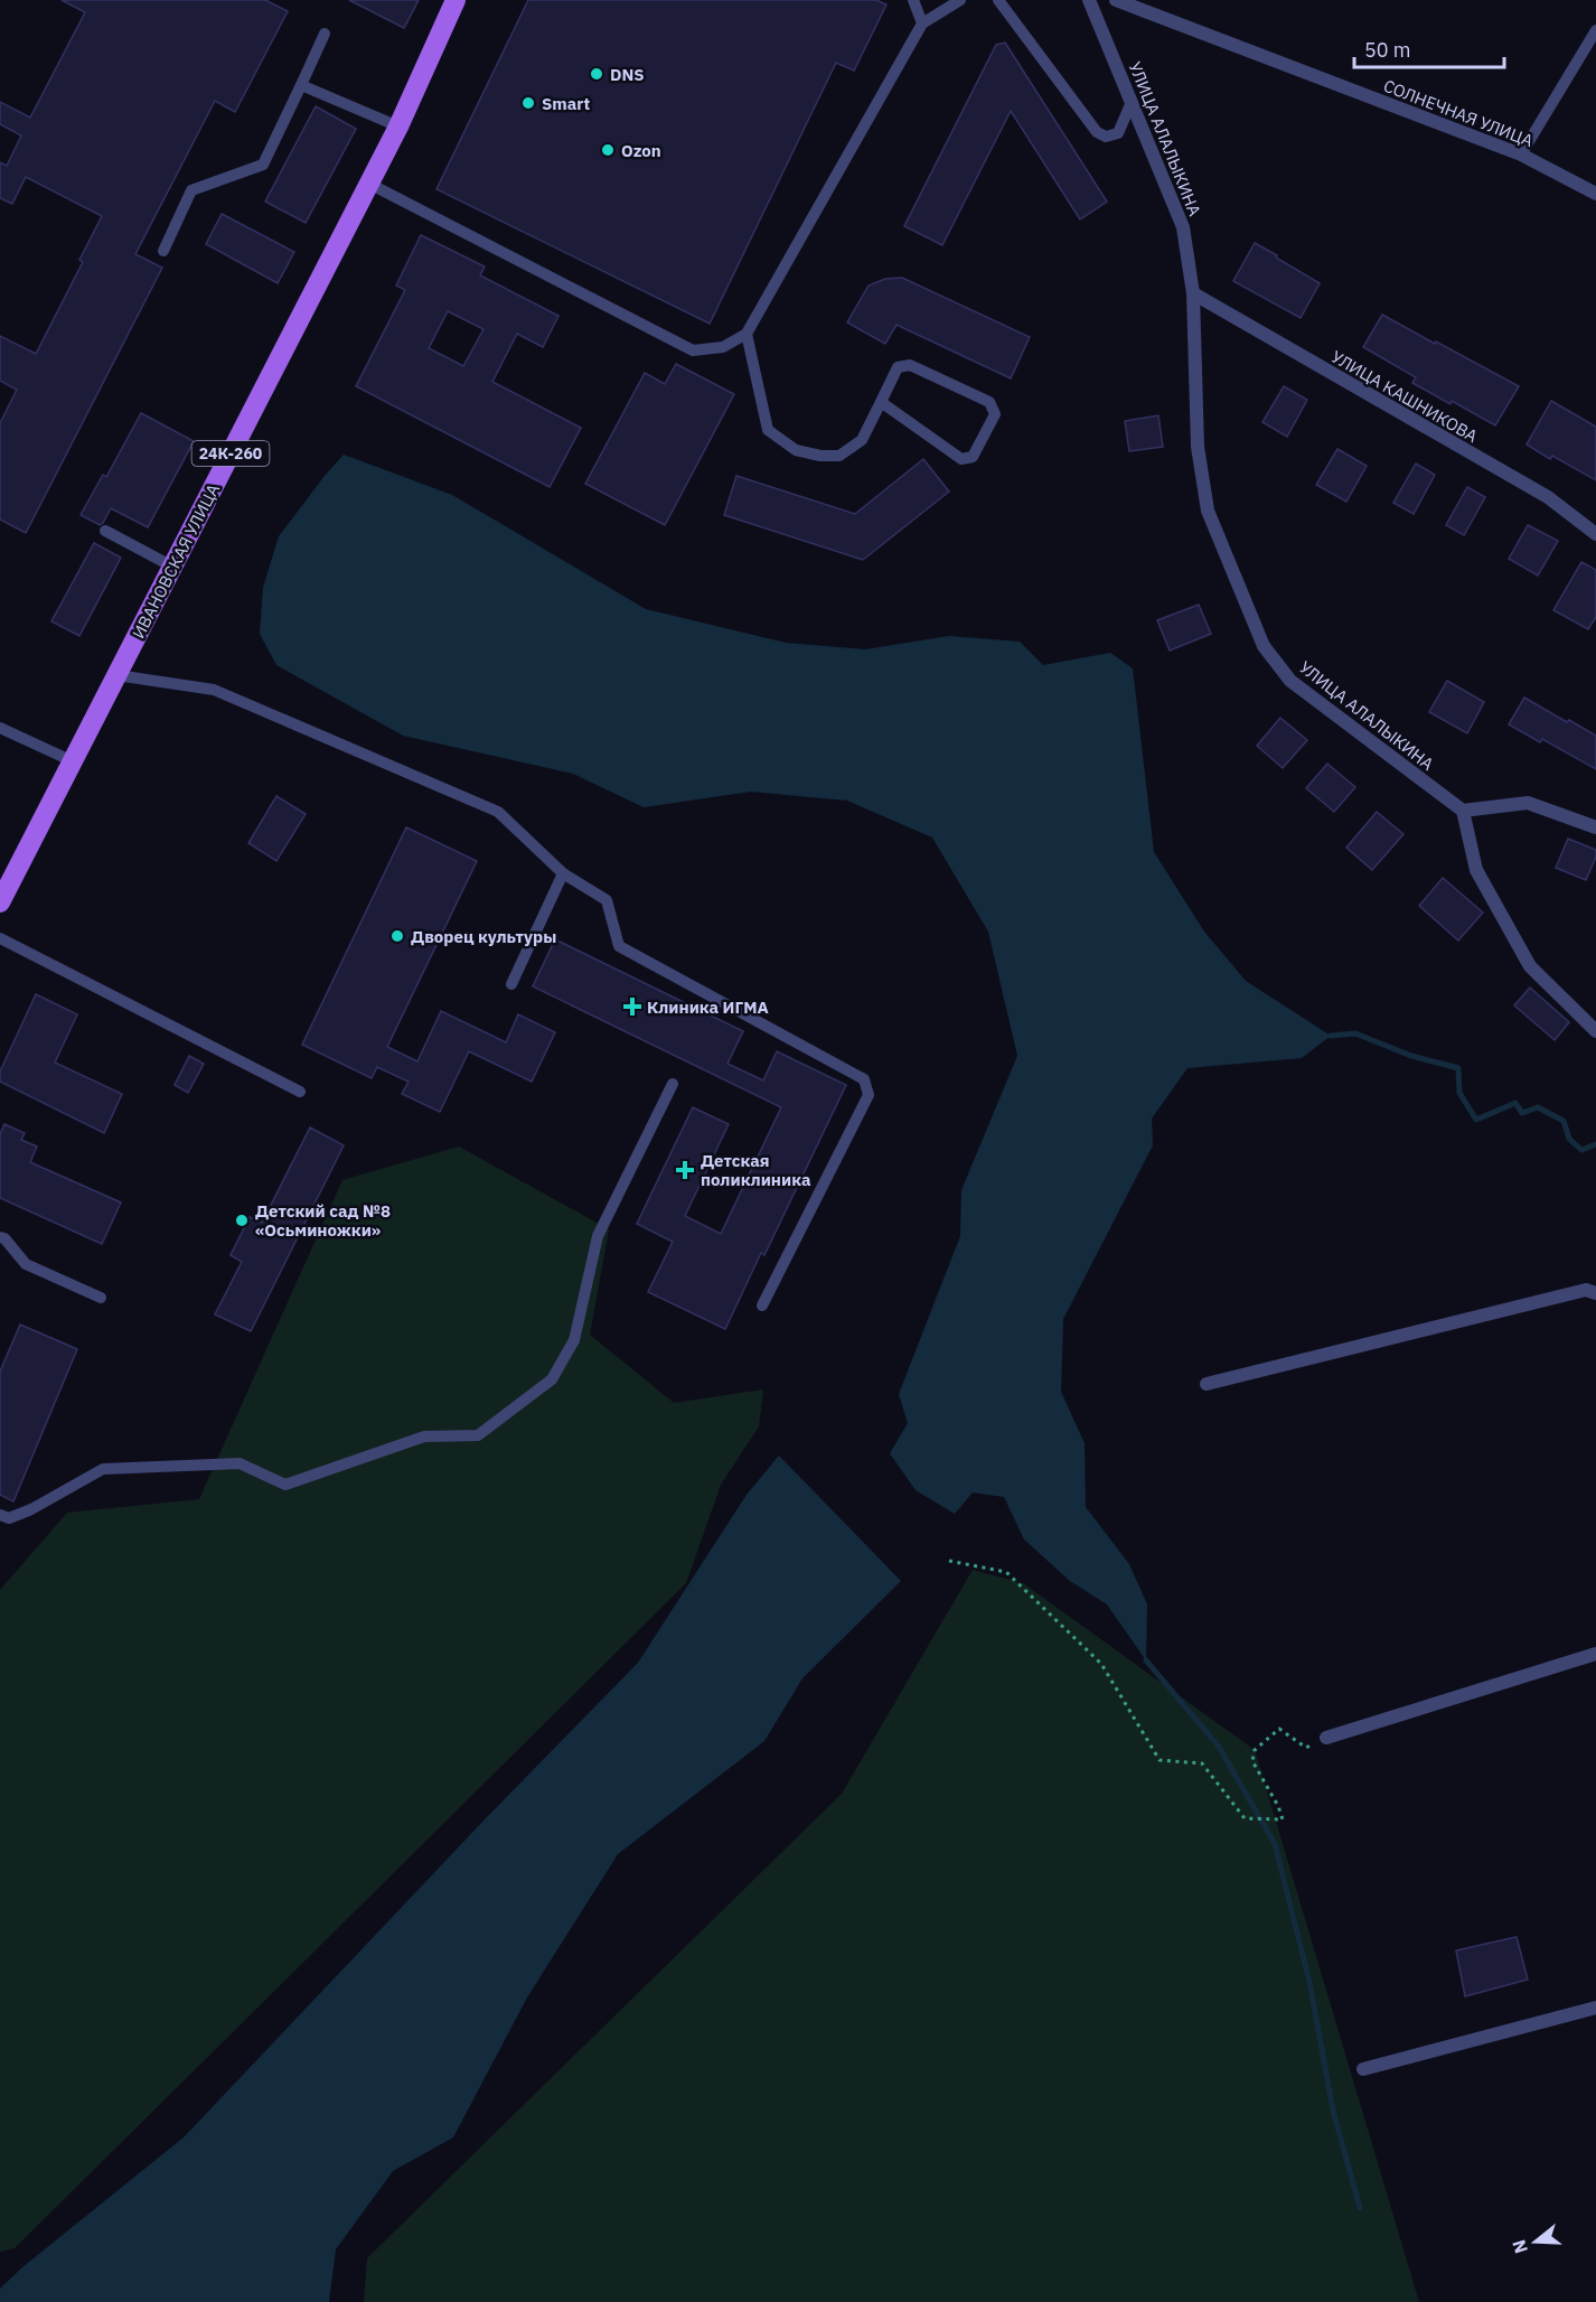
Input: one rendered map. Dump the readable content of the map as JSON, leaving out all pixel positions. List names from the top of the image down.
{
  "streets": {
    "main road": ["24К-260", "ИВАНОВСКАЯ УЛИЦА"],
    "street": ["СОЛНЕЧНАЯ УЛИЦА", "УЛИЦА АЛАЛЫКИНА", "УЛИЦА КАШНИКОВА"]
  },
  "crossings": [
    ["УЛИЦА АЛАЛЫКИНА", "УЛИЦА КАШНИКОВА"]
  ],
  "places": {
    "other": [
      "DNS",
      "Smart",
      "Ozon",
      "Дворец культуры",
      "Детский сад №8 «Осьминожки»"
    ],
    "health": ["Клиника ИГМА", "Детская поликлиника"]
  },
  "scale_bar": "50 m",
  "north": "left"
}
